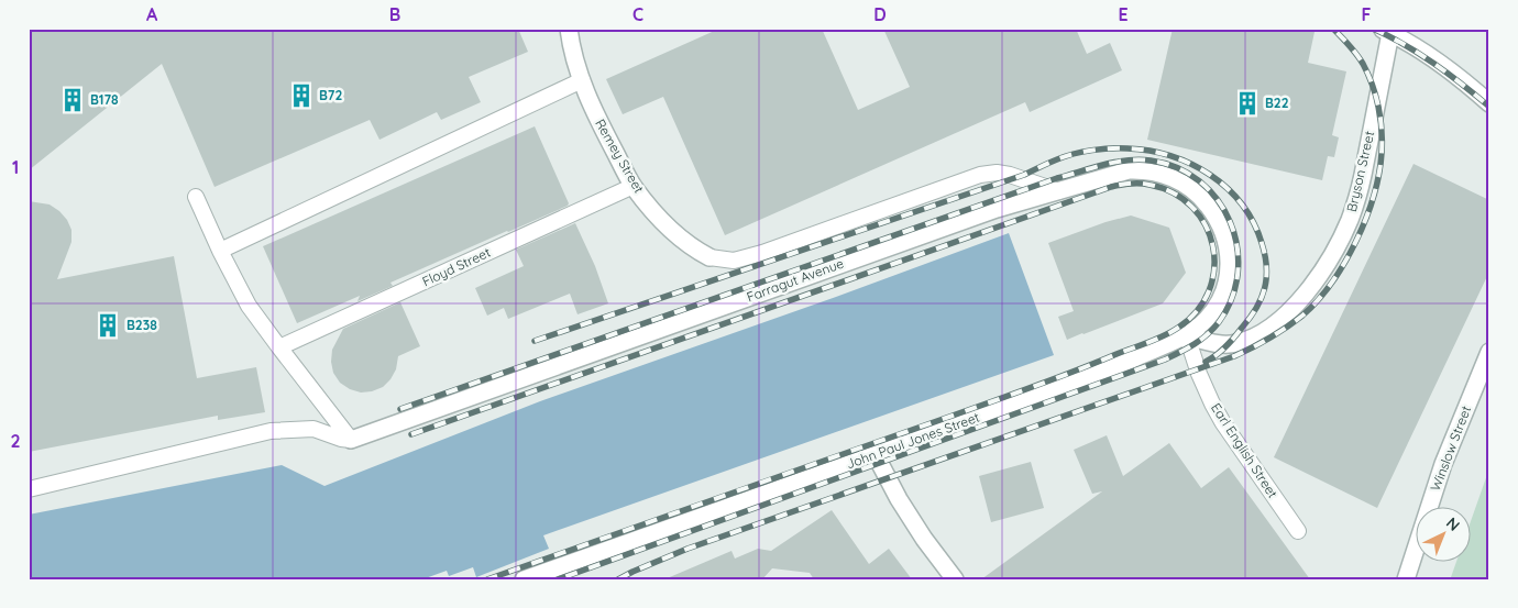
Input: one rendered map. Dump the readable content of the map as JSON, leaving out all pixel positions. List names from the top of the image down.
{
  "streets": {
    "street": [
      "Remey Street",
      "Bryson Street",
      "Farragut Avenue",
      "John Paul Jones Street",
      "Winslow Street"
    ],
    "lane": ["Floyd Street", "Earl English Street"]
  },
  "crossings": [
    ["Remey Street", "Floyd Street"],
    ["Bryson Street", "John Paul Jones Street"],
    ["Bryson Street", "Earl English Street"],
    ["Farragut Avenue", "John Paul Jones Street"],
    ["John Paul Jones Street", "Earl English Street"]
  ],
  "places": {
    "building": [
      "B72",
      "B178",
      "B22",
      "B238"
    ]
  },
  "north": "top right",
  "grid": {
    "columns": [
      "A",
      "B",
      "C",
      "D",
      "E",
      "F"
    ],
    "rows": ["1", "2"]
  }
}
